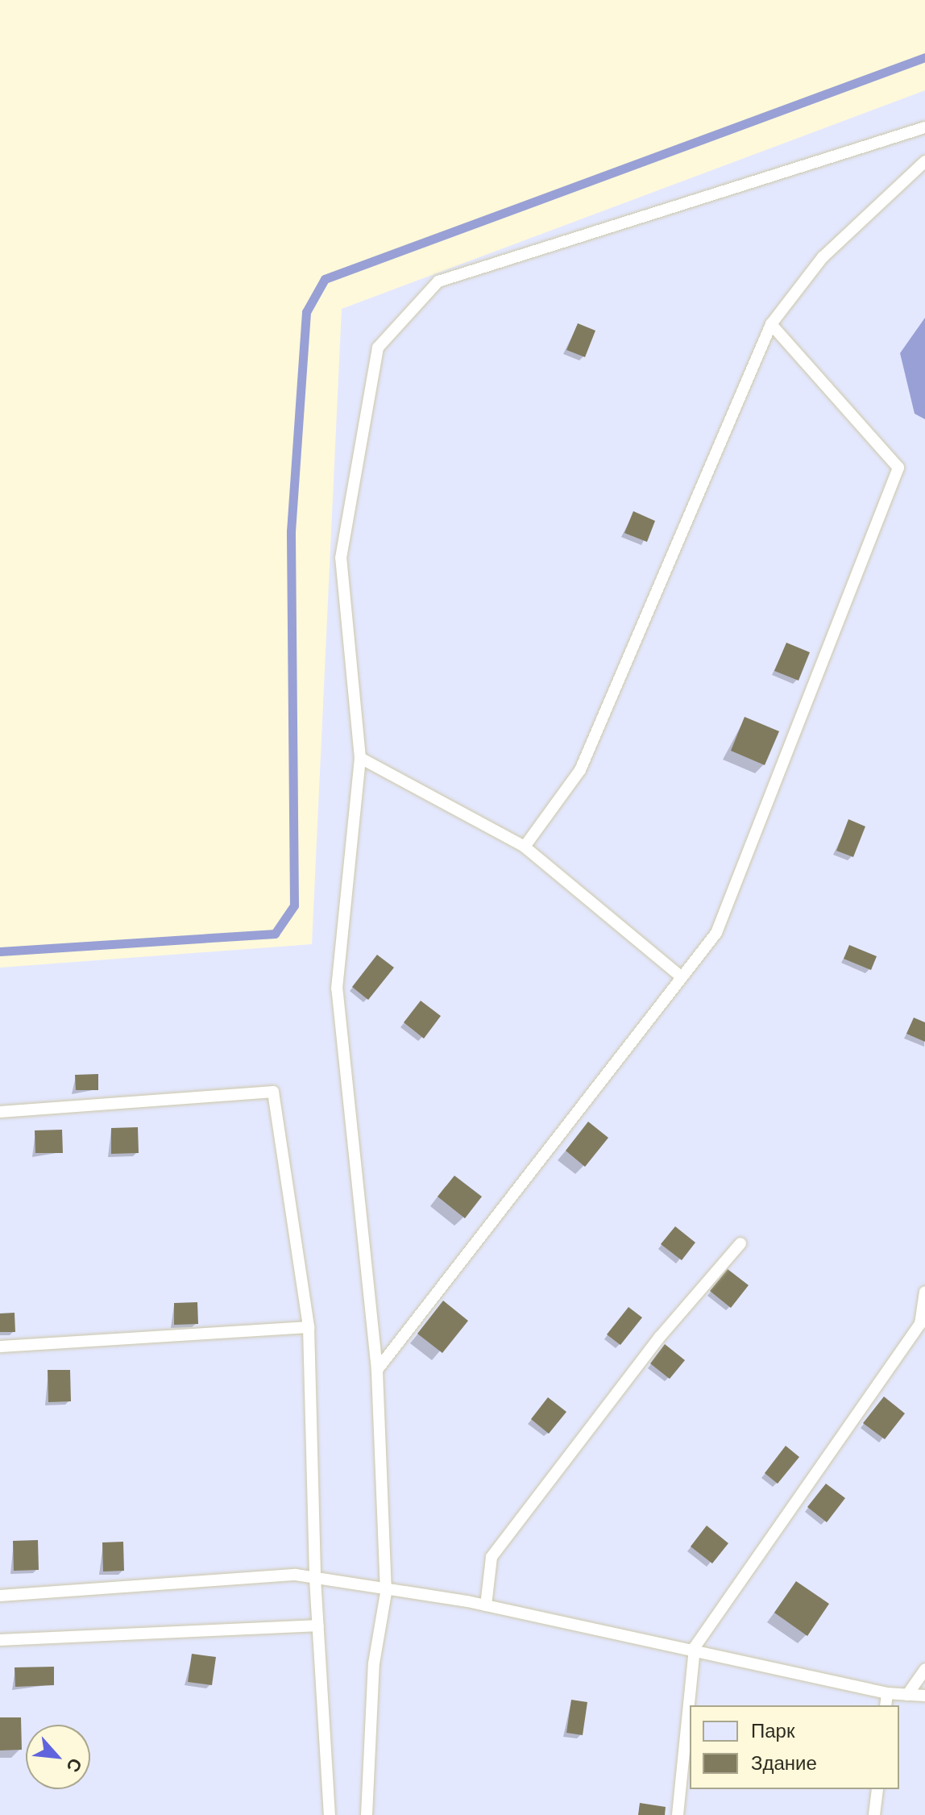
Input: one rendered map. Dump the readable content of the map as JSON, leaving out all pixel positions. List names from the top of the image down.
{
  "legend": ["Парк", "Здание"],
  "north": "bottom right"
}
